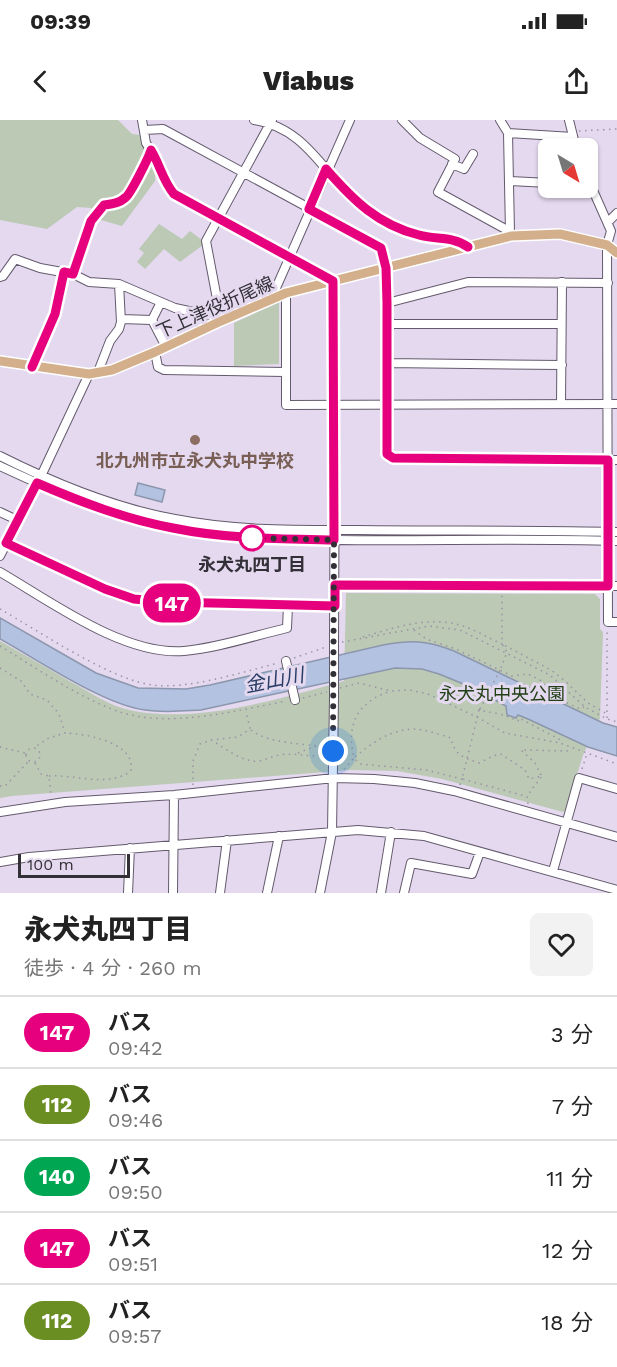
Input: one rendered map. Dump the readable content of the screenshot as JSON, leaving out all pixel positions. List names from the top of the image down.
{
  "streets": {
    "main road": ["下上津役折尾線"]
  },
  "water": ["金山川"],
  "parks": ["永犬丸中央公園"],
  "places": ["北九州市立永犬丸中学校", "永犬丸四丁目"],
  "lines": ["bus line 147"],
  "scale_bar": "100 m",
  "north": "bottom right",
  "page": {
    "status": "09:39",
    "header": "Viabus",
    "on_map": "147",
    "scale": "100 m",
    "heading": ["永犬丸四丁目", "徒歩 · 4 分 · 260 m"],
    "list": [
      {
        "mark": "147",
        "name": "バス",
        "note": "09:42",
        "value": "3 分"
      },
      {
        "mark": "112",
        "name": "バス",
        "note": "09:46",
        "value": "7 分"
      },
      {
        "mark": "140",
        "name": "バス",
        "note": "09:50",
        "value": "11 分"
      },
      {
        "mark": "147",
        "name": "バス",
        "note": "09:51",
        "value": "12 分"
      },
      {
        "mark": "112",
        "name": "バス",
        "note": "09:57",
        "value": "18 分"
      }
    ]
  }
}
